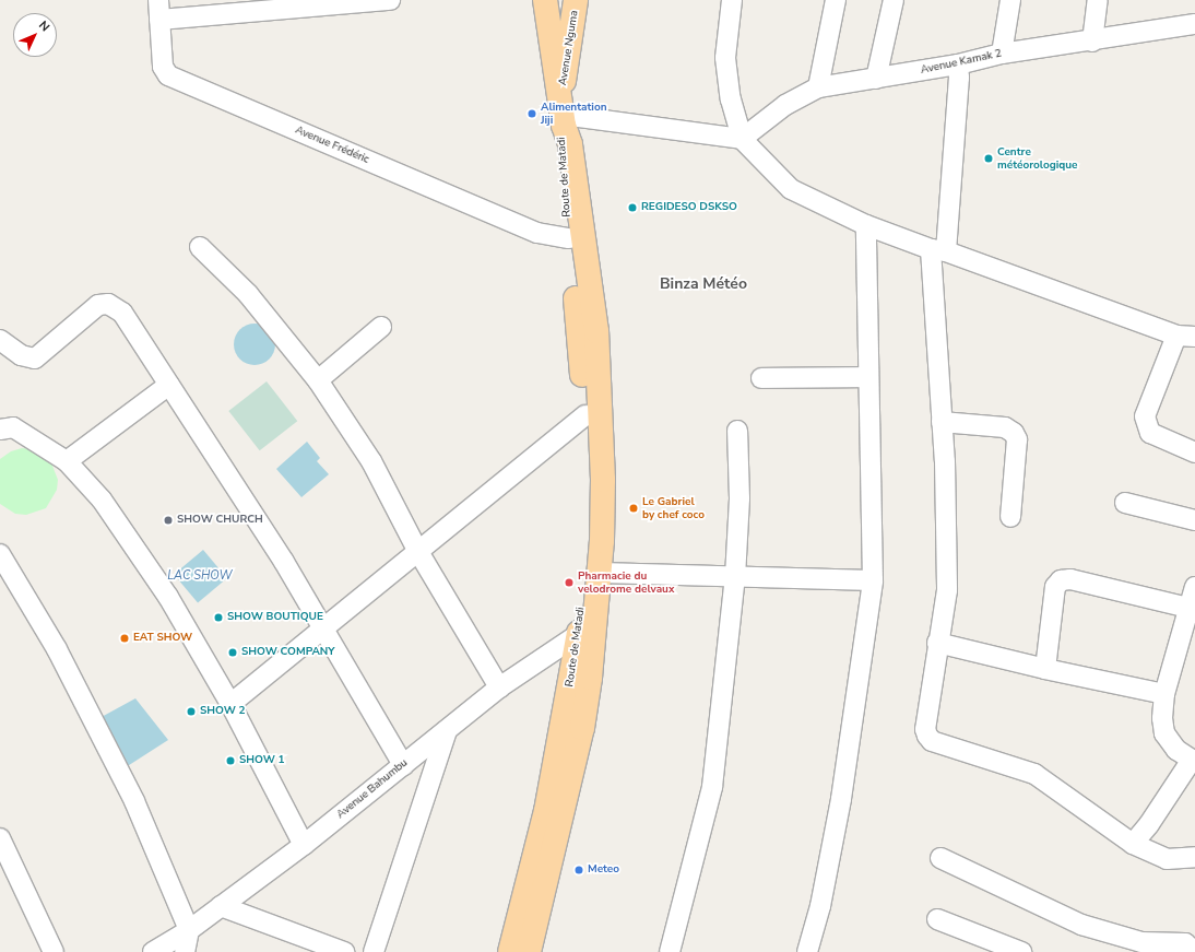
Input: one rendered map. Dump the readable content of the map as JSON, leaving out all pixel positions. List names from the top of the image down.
{
  "streets": {
    "main road": ["Avenue Nguma", "Route de Matadi"],
    "street": ["Avenue Kamak 2", "Avenue Frédéric", "Avenue Bahumbu"]
  },
  "crossings": [
    ["Avenue Nguma", "Route de Matadi"],
    ["Avenue Frédéric", "Route de Matadi"],
    ["Route de Matadi", "Avenue Bahumbu"]
  ],
  "districts": ["Binza Météo"],
  "water": ["LAC SHOW"],
  "places": [
    "Alimentation Jiji",
    "Centre météorologique",
    "REGIDESO DSKSO",
    "Le Gabriel by chef coco",
    "SHOW CHURCH",
    "Pharmacie du velodrome delvaux",
    "SHOW BOUTIQUE",
    "EAT SHOW",
    "SHOW COMPANY",
    "SHOW 2",
    "SHOW 1",
    "Meteo"
  ],
  "north": "top right"
}
